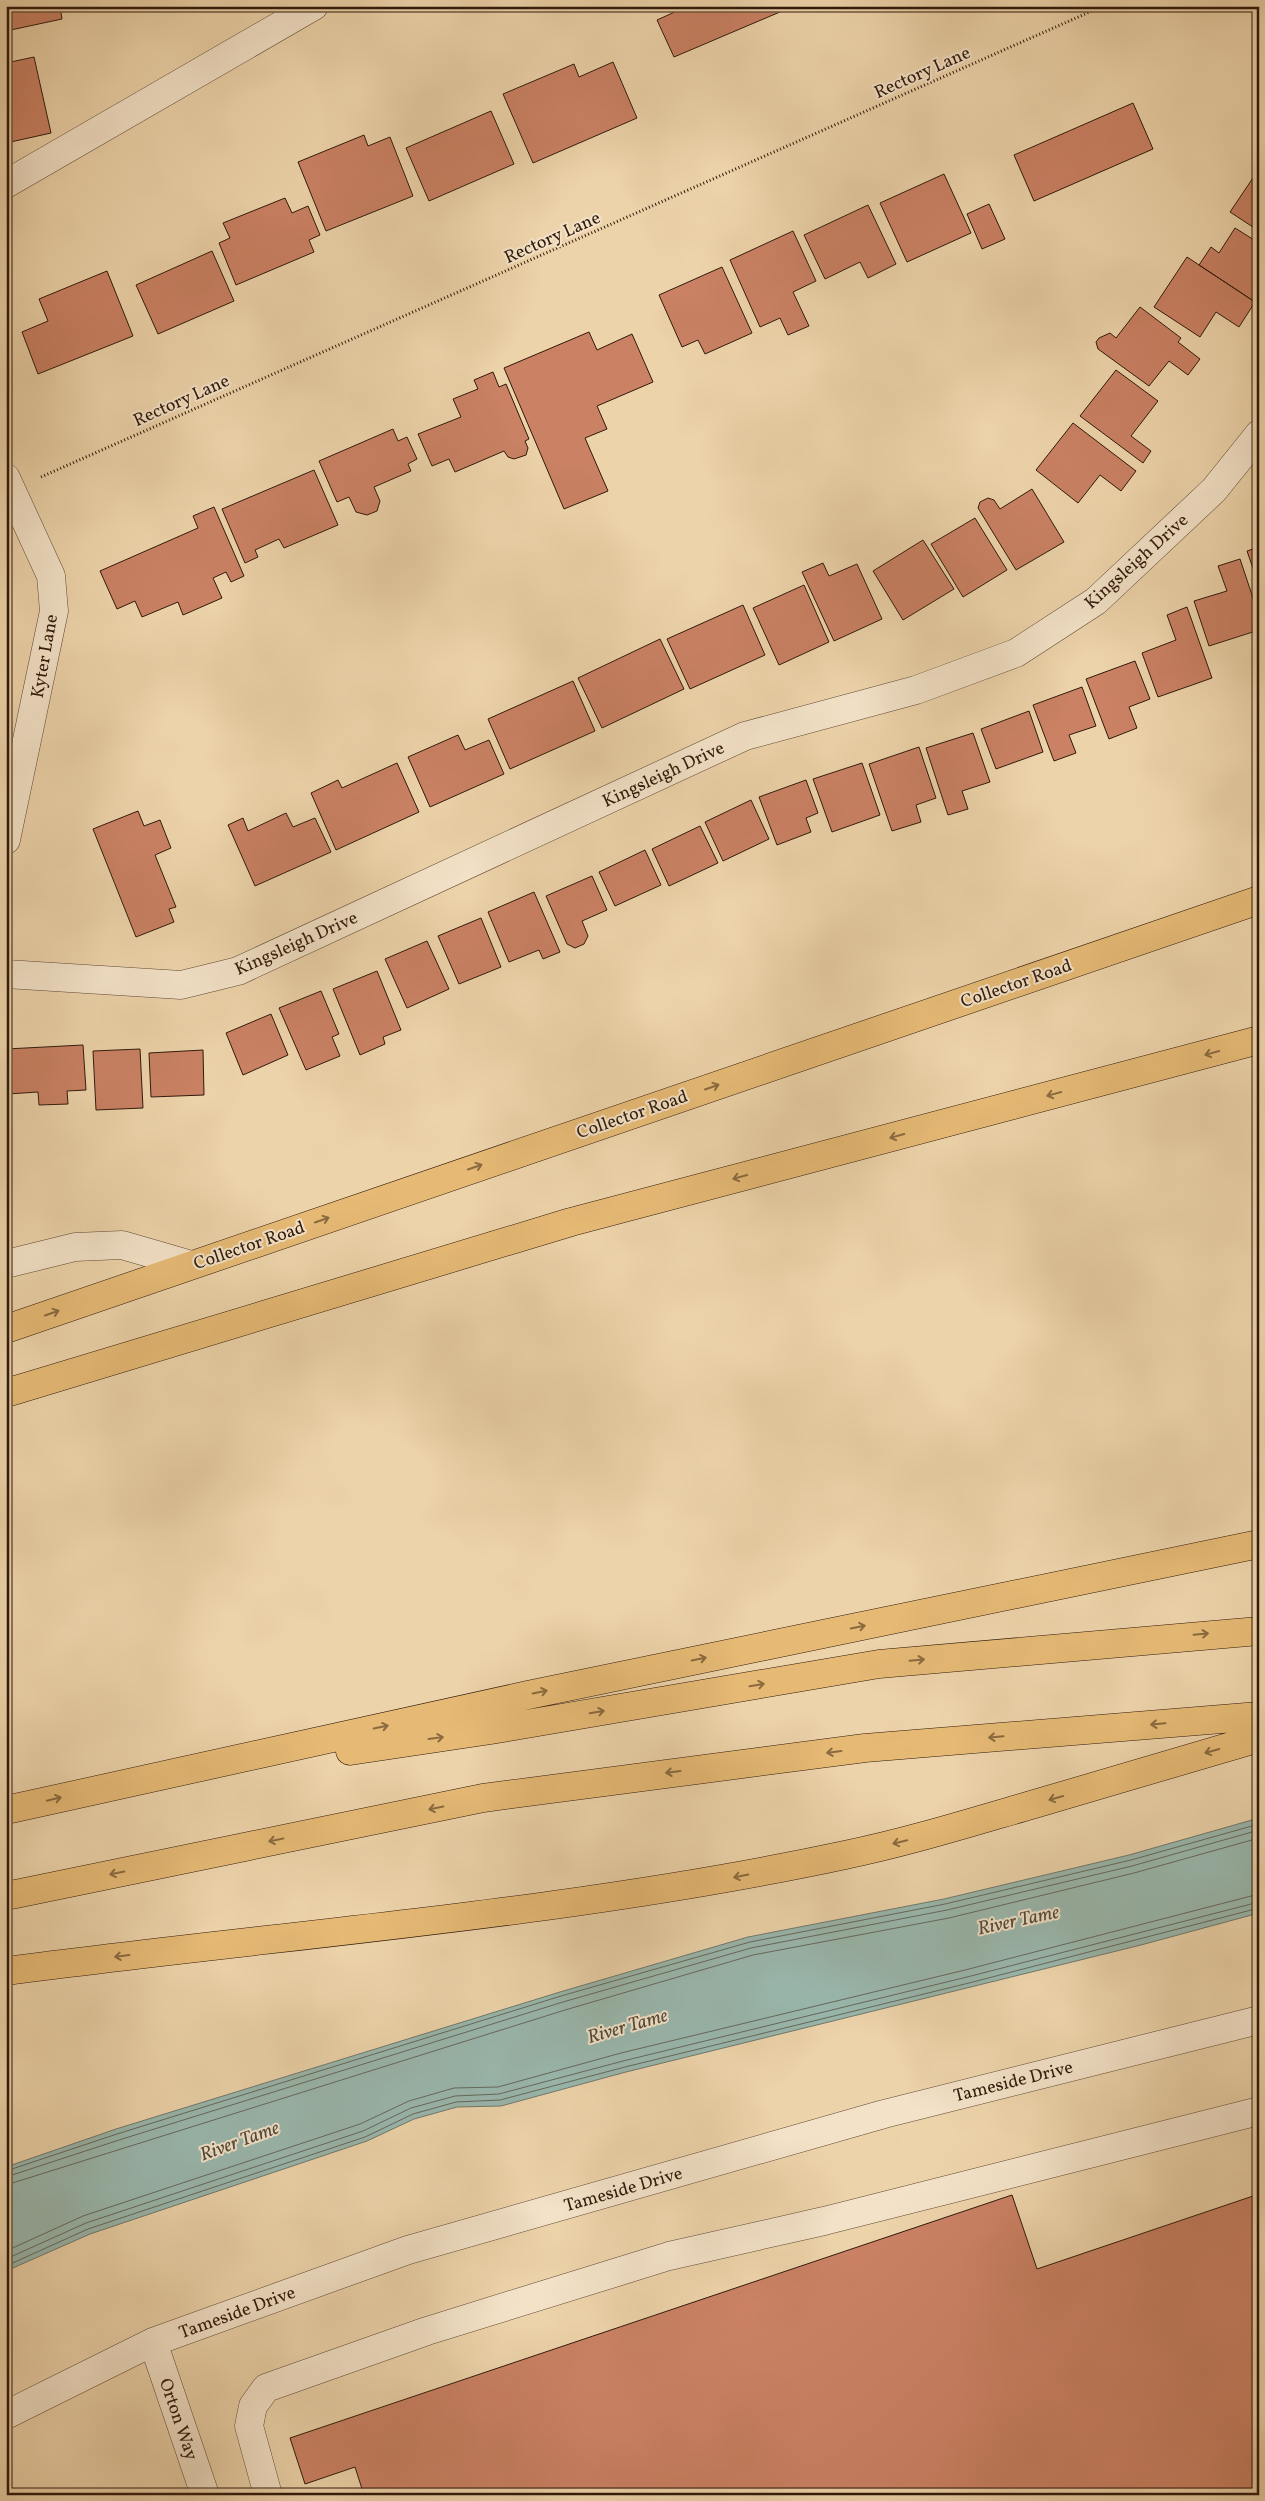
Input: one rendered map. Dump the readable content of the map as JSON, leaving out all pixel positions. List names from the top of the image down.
{
  "streets": {
    "highway": ["Collector Road"],
    "street": [
      "Kingsleigh Drive",
      "Kyter Lane",
      "Tameside Drive",
      "Orton Way"
    ],
    "path": ["Rectory Lane"]
  },
  "crossings": [
    ["Rectory Lane", "Kyter Lane"],
    ["Tameside Drive", "Orton Way"]
  ],
  "water": ["River Tame"]
}
